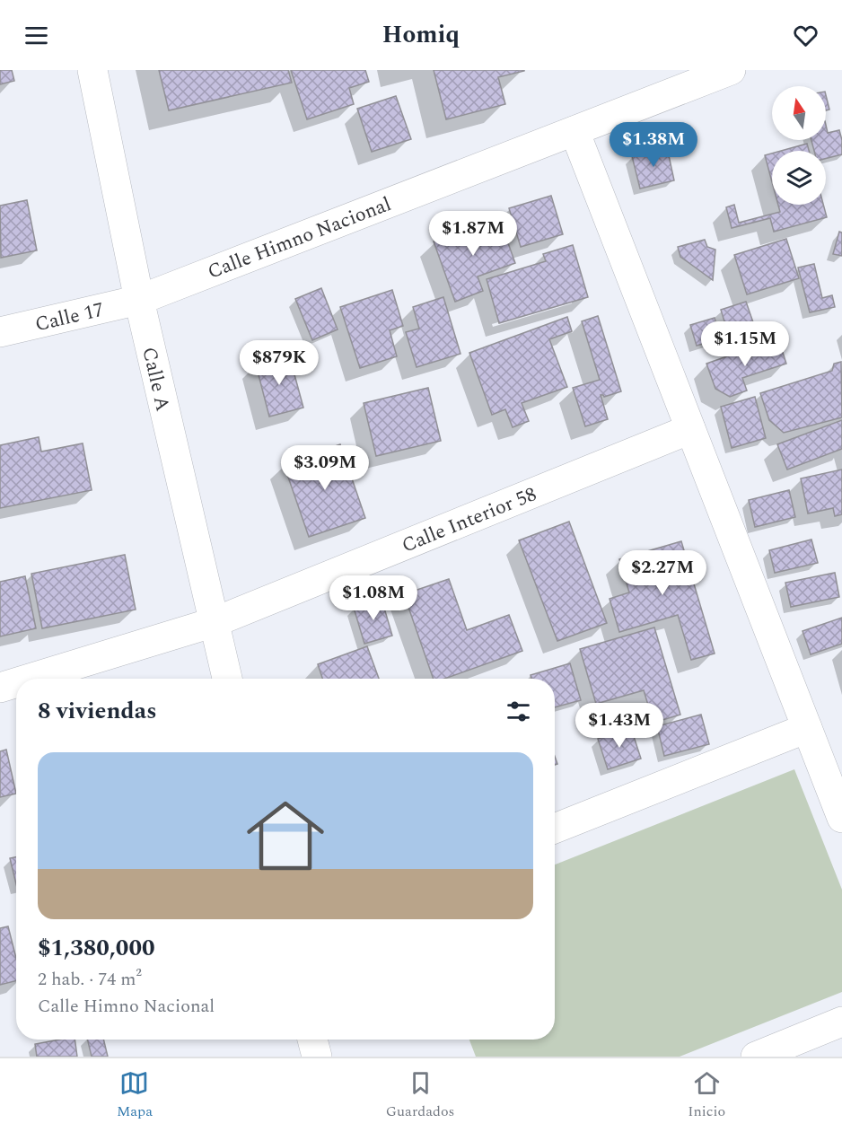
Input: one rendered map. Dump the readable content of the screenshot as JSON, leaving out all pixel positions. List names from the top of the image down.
{
  "streets": {
    "street": [
      "Calle Himno Nacional",
      "Calle 17",
      "Calle A",
      "Calle Interior 58"
    ]
  },
  "crossings": [
    ["Calle Himno Nacional", "Calle 17"],
    ["Calle Himno Nacional", "Calle A"],
    ["Calle 17", "Calle A"],
    ["Calle A", "Calle Interior 58"]
  ],
  "north": "top",
  "page": {
    "header": "Homiq",
    "price": [
      "$1.38M",
      "$1.87M",
      "$1.15M",
      "$879K",
      "$3.09M",
      "$2.27M",
      "$1.08M",
      "$1.43M"
    ],
    "heading": "8 viviendas",
    "list": [
      {
        "name": "$1,380,000",
        "note": "2 hab. · 74 m² · Calle Himno Nacional"
      }
    ],
    "tabs": ["Mapa", "Guardados", "Inicio"]
  }
}
